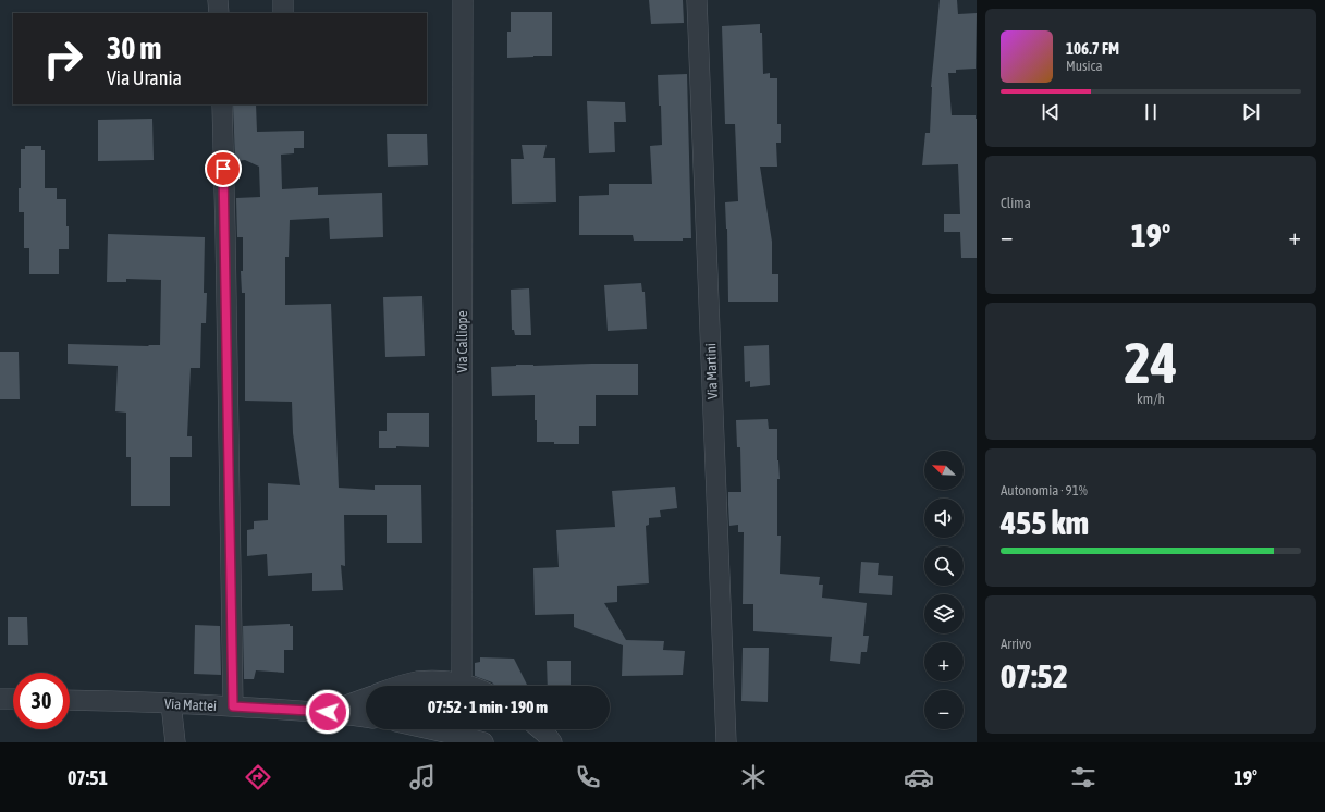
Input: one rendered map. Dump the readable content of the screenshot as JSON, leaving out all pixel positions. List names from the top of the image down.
{
  "streets": {
    "street": ["Via Calliope", "Via Martini", "Via Mattei"]
  },
  "north": "top left",
  "page": {
    "turn": ["30 m", "Via Urania"],
    "song": ["106.7 FM", "Musica"],
    "tile": [
      "Clima",
      ["24", "km/h"],
      ["Autonomia · 91%", "455 km"],
      ["Arrivo", "07:52"]
    ],
    "heat": ["−", "19°", "+"],
    "map_buttons": ["+", "−"],
    "limit": "30",
    "trip": "07:52 · 1 min · 190 m",
    "tabs": ["07:51", "19°"]
  }
}
